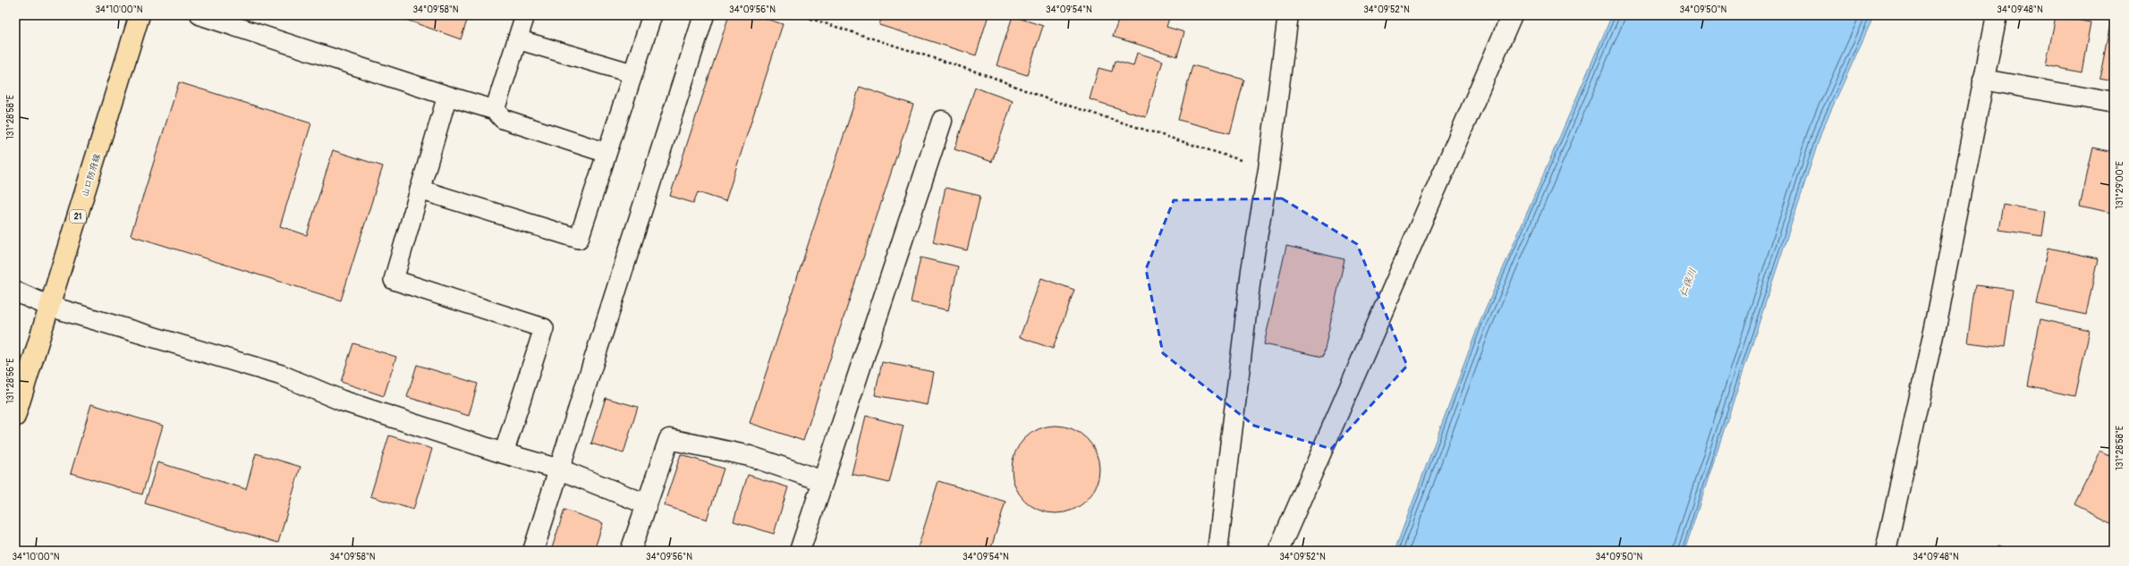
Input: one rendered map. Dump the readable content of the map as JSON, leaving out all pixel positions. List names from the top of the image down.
{
  "streets": {
    "main road": ["山口防府線", "21"]
  },
  "water": ["仁保川"],
  "coordinates": [
    "34°10'00\"N",
    "34°09'58\"N",
    "34°09'56\"N",
    "34°09'54\"N",
    "34°09'52\"N",
    "34°09'50\"N",
    "34°09'48\"N",
    "131°28'58\"E",
    "131°29'00\"E",
    "131°28'56\"E"
  ]
}
